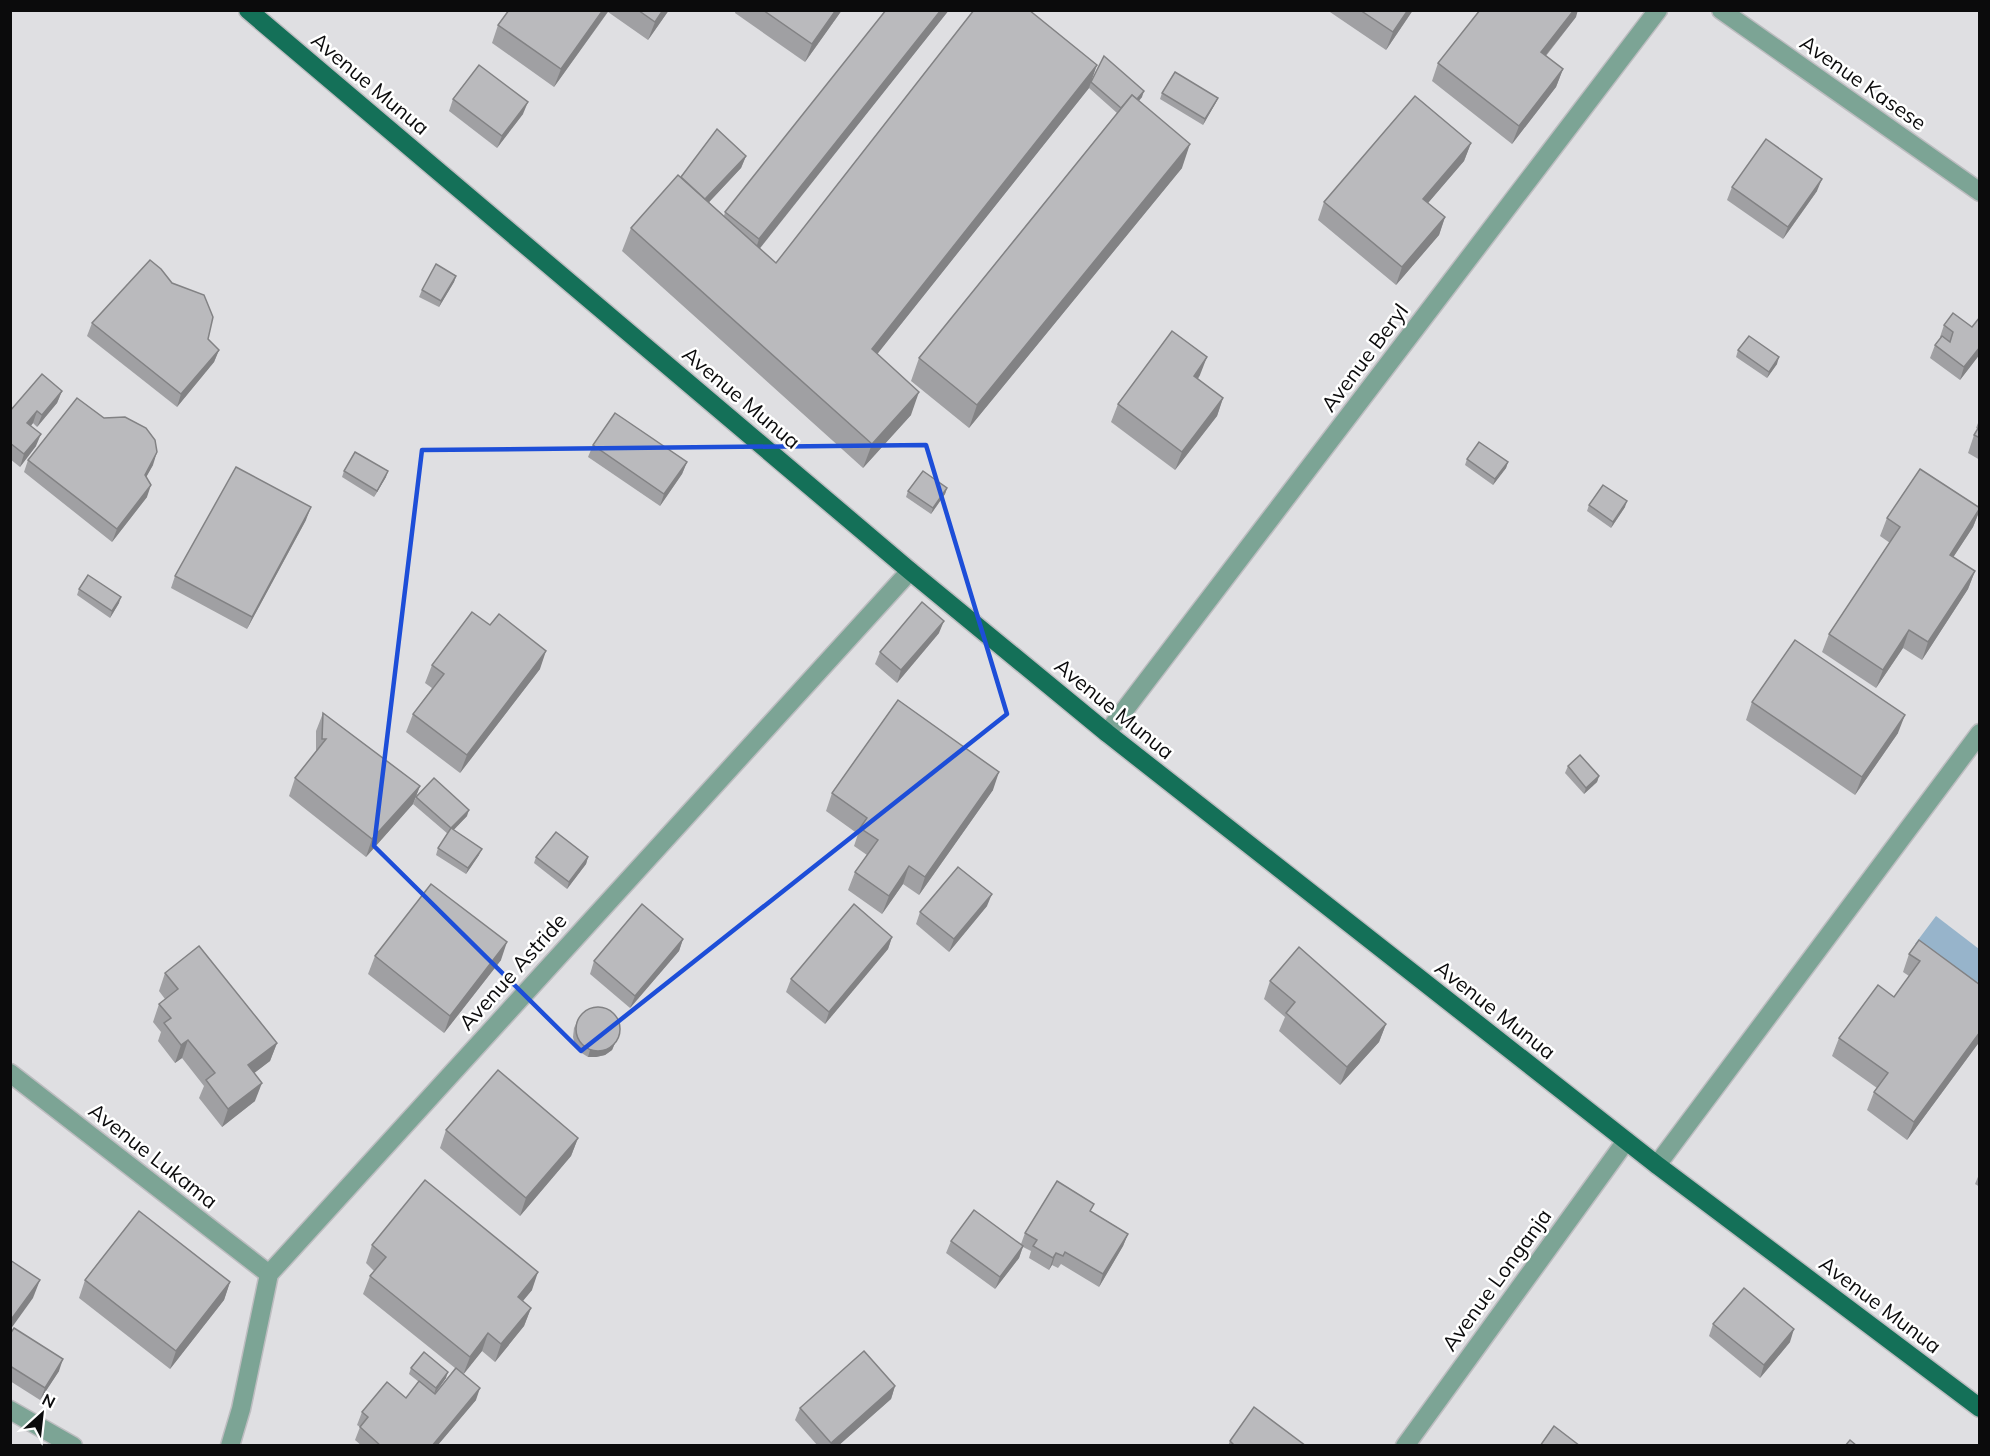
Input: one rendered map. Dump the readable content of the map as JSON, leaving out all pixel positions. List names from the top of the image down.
{
  "streets": {
    "main road": ["Avenue Munua"],
    "street": [
      "Avenue Kasese",
      "Avenue Beryl",
      "Avenue Astride",
      "Avenue Lukama",
      "Avenue Longanja"
    ]
  },
  "crossings": [
    ["Avenue Munua", "Avenue Beryl"],
    ["Avenue Munua", "Avenue Astride"],
    ["Avenue Munua", "Avenue Longanja"],
    ["Avenue Astride", "Avenue Lukama"]
  ],
  "north": "top right"
}
